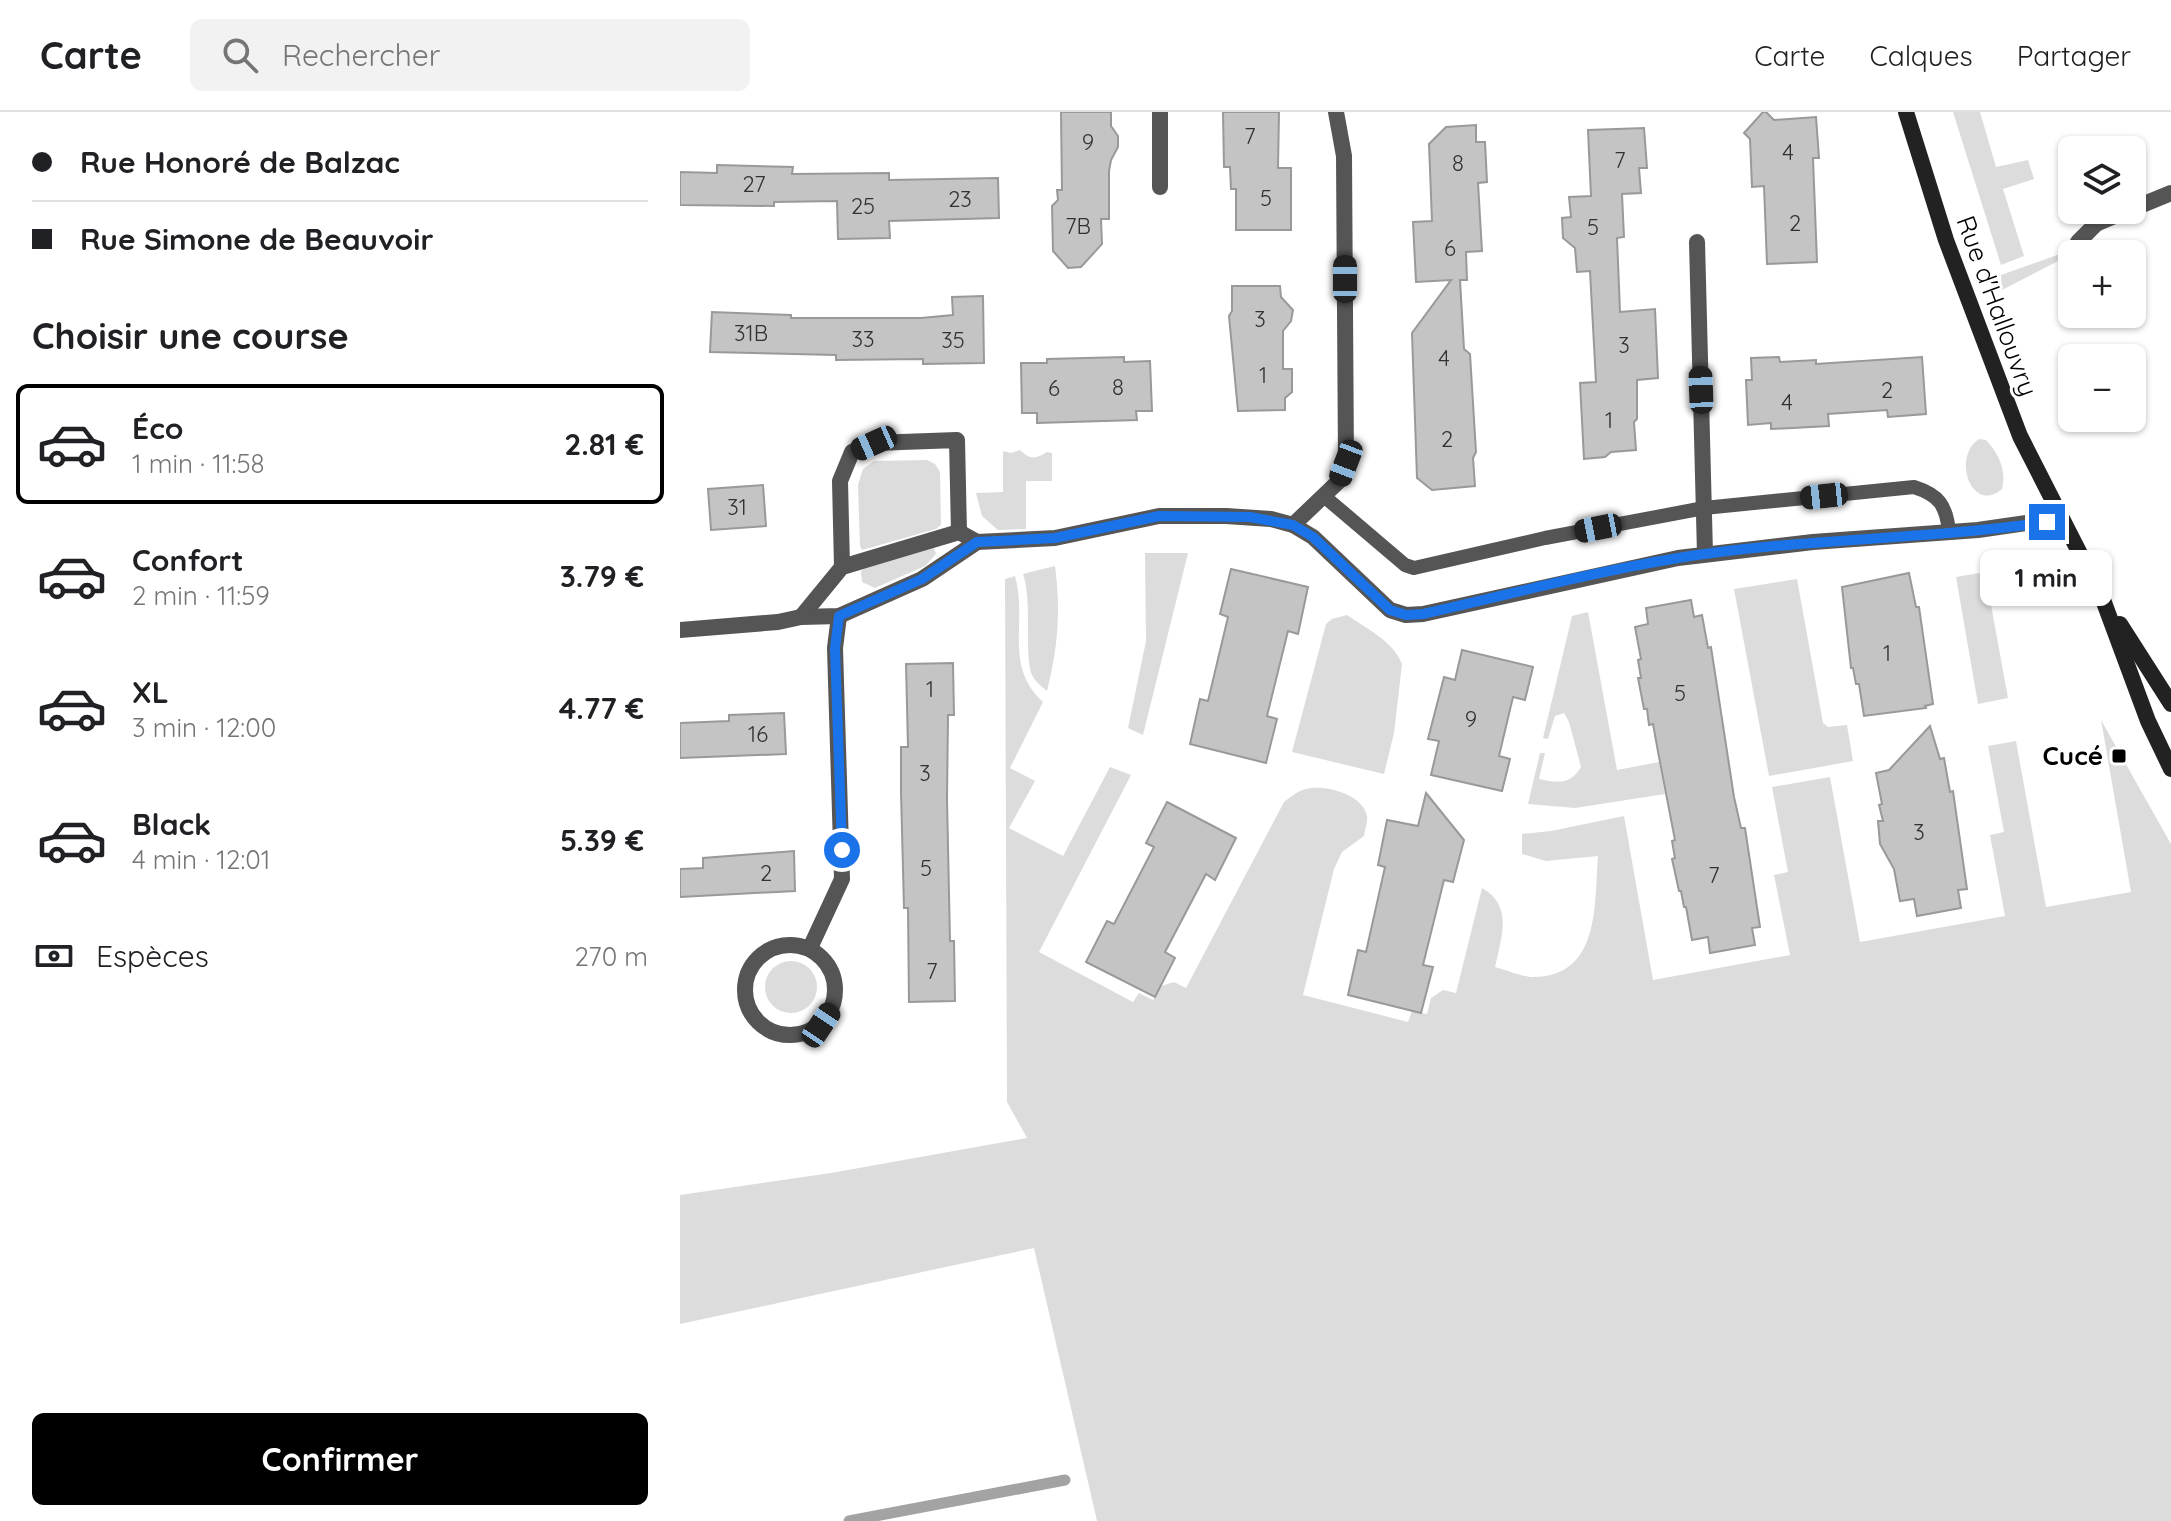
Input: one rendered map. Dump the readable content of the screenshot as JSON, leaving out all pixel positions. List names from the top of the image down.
{
  "streets": {
    "main road": ["Rue d'Hallouvry"]
  },
  "places": {
    "transit": ["Cucé"]
  },
  "house_numbers": [
    "7",
    "9",
    "4",
    "7",
    "8",
    "27",
    "5",
    "23",
    "25",
    "2",
    "7B",
    "5",
    "6",
    "3",
    "31B",
    "33",
    "35",
    "3",
    "4",
    "1",
    "8",
    "6",
    "2",
    "4",
    "1",
    "2",
    "31",
    "1",
    "1",
    "5",
    "9",
    "16",
    "3",
    "3",
    "5",
    "2",
    "7",
    "7"
  ],
  "page": {
    "header": "Carte",
    "search": "Rechercher",
    "nav": ["Carte", "Calques", "Partager"],
    "banner": ["Rue Honoré de Balzac", "Rue Simone de Beauvoir"],
    "map_buttons": ["+", "−"],
    "heading": "Choisir une course",
    "list": [
      {
        "name": "Éco",
        "note": "1 min · 11:58",
        "value": "2.81 €"
      },
      {
        "name": "Confort",
        "note": "2 min · 11:59",
        "value": "3.79 €"
      },
      {
        "name": "XL",
        "note": "3 min · 12:00",
        "value": "4.77 €"
      },
      {
        "name": "Black",
        "note": "4 min · 12:01",
        "value": "5.39 €"
      }
    ],
    "bubble": "1 min",
    "pay": ["Espèces", "270 m"],
    "buttons": "Confirmer"
  }
}
